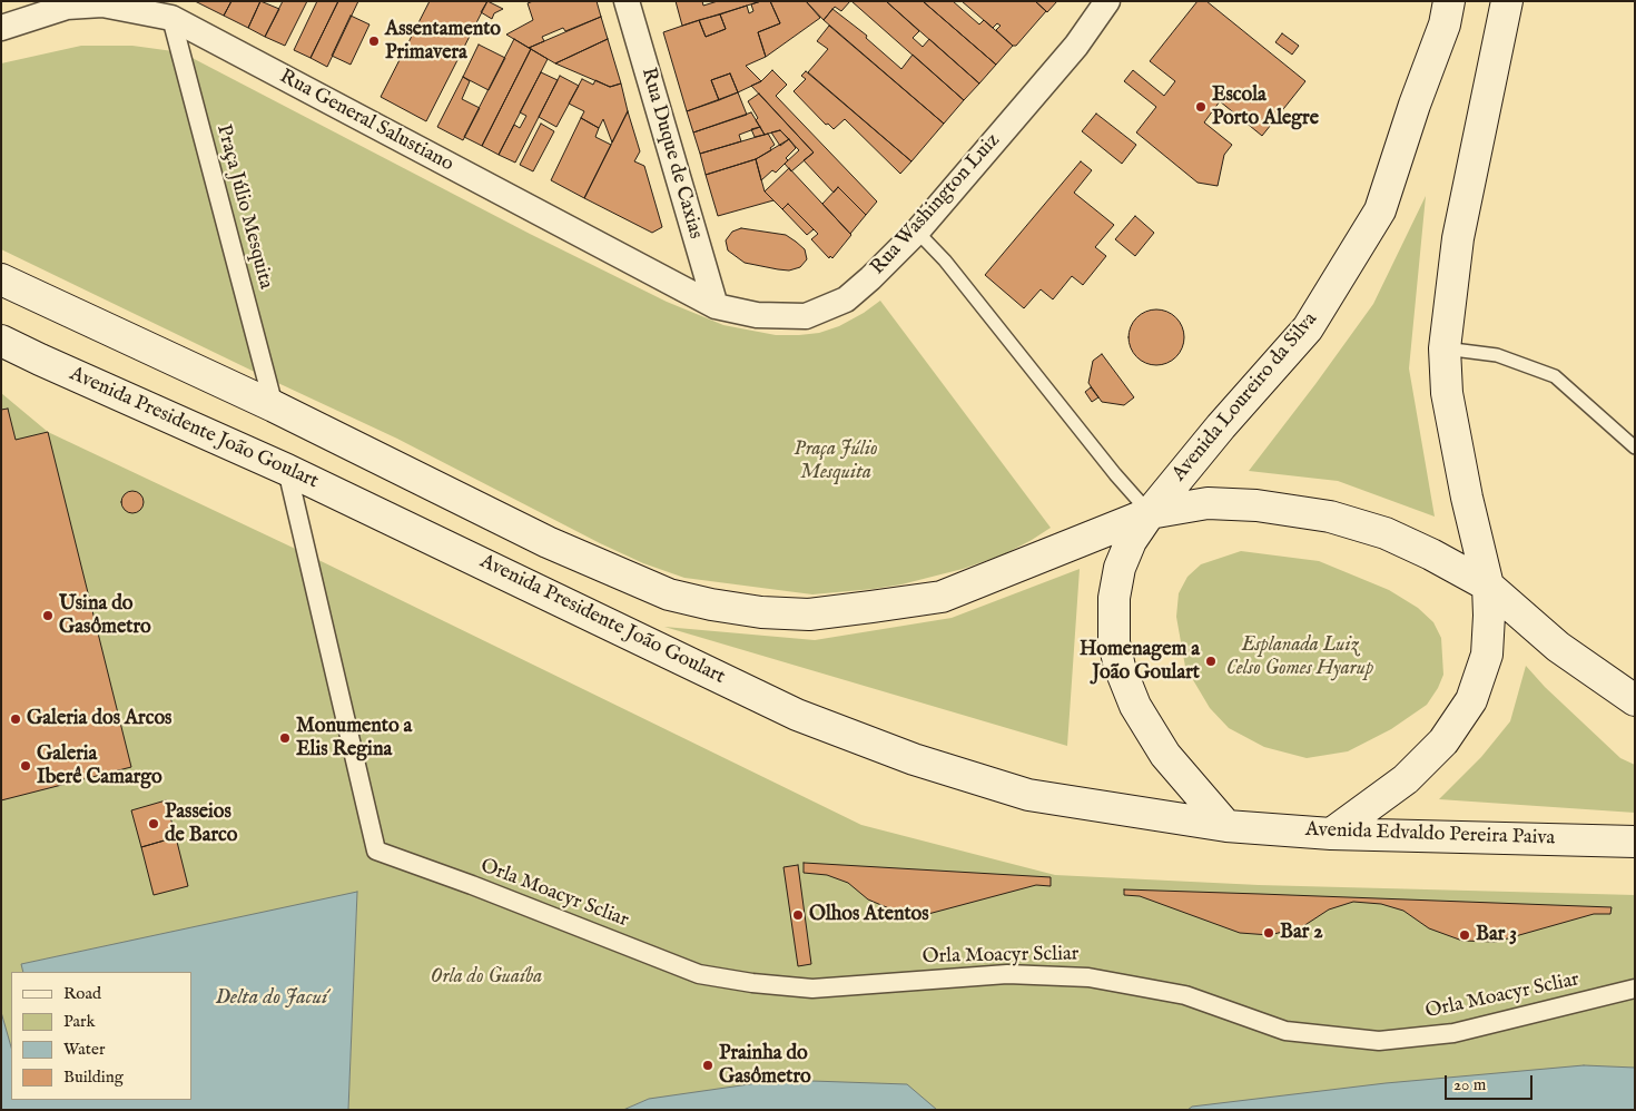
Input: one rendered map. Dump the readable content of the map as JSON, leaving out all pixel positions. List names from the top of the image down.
{
  "streets": {
    "main road": ["Avenida Loureiro da Silva", "Avenida Presidente João Goulart", "Avenida Edvaldo Pereira Paiva"],
    "street": [
      "Rua General Salustiano",
      "Rua Duque de Caxias",
      "Rua Washington Luiz",
      "Praça Júlio Mesquita",
      "Orla Moacyr Scliar"
    ]
  },
  "crossings": [
    ["Rua General Salustiano", "Rua Duque de Caxias"],
    ["Rua General Salustiano", "Rua Washington Luiz"],
    ["Rua General Salustiano", "Praça Júlio Mesquita"],
    ["Rua Duque de Caxias", "Rua Washington Luiz"],
    ["Avenida Loureiro da Silva", "Avenida Presidente João Goulart"],
    ["Avenida Loureiro da Silva", "Avenida Edvaldo Pereira Paiva"],
    ["Avenida Presidente João Goulart", "Avenida Edvaldo Pereira Paiva"],
    ["Avenida Presidente João Goulart", "Orla Moacyr Scliar"]
  ],
  "water": ["Delta do Jacuí"],
  "parks": ["Praça Júlio Mesquita", "Esplanada Luiz Celso Gomes Hyarup", "Orla do Guaíba"],
  "places": [
    "Assentamento Primavera",
    "Escola Porto Alegre",
    "Usina do Gasômetro",
    "Homenagem a João Goulart",
    "Galeria dos Arcos",
    "Monumento a Elis Regina",
    "Galeria Iberê Camargo",
    "Passeios de Barco",
    "Olhos Atentos",
    "Bar 2",
    "Bar 3",
    "Prainha do Gasômetro"
  ],
  "legend": [
    "Road",
    "Park",
    "Water",
    "Building"
  ],
  "scale_bar": "20 m"
}
